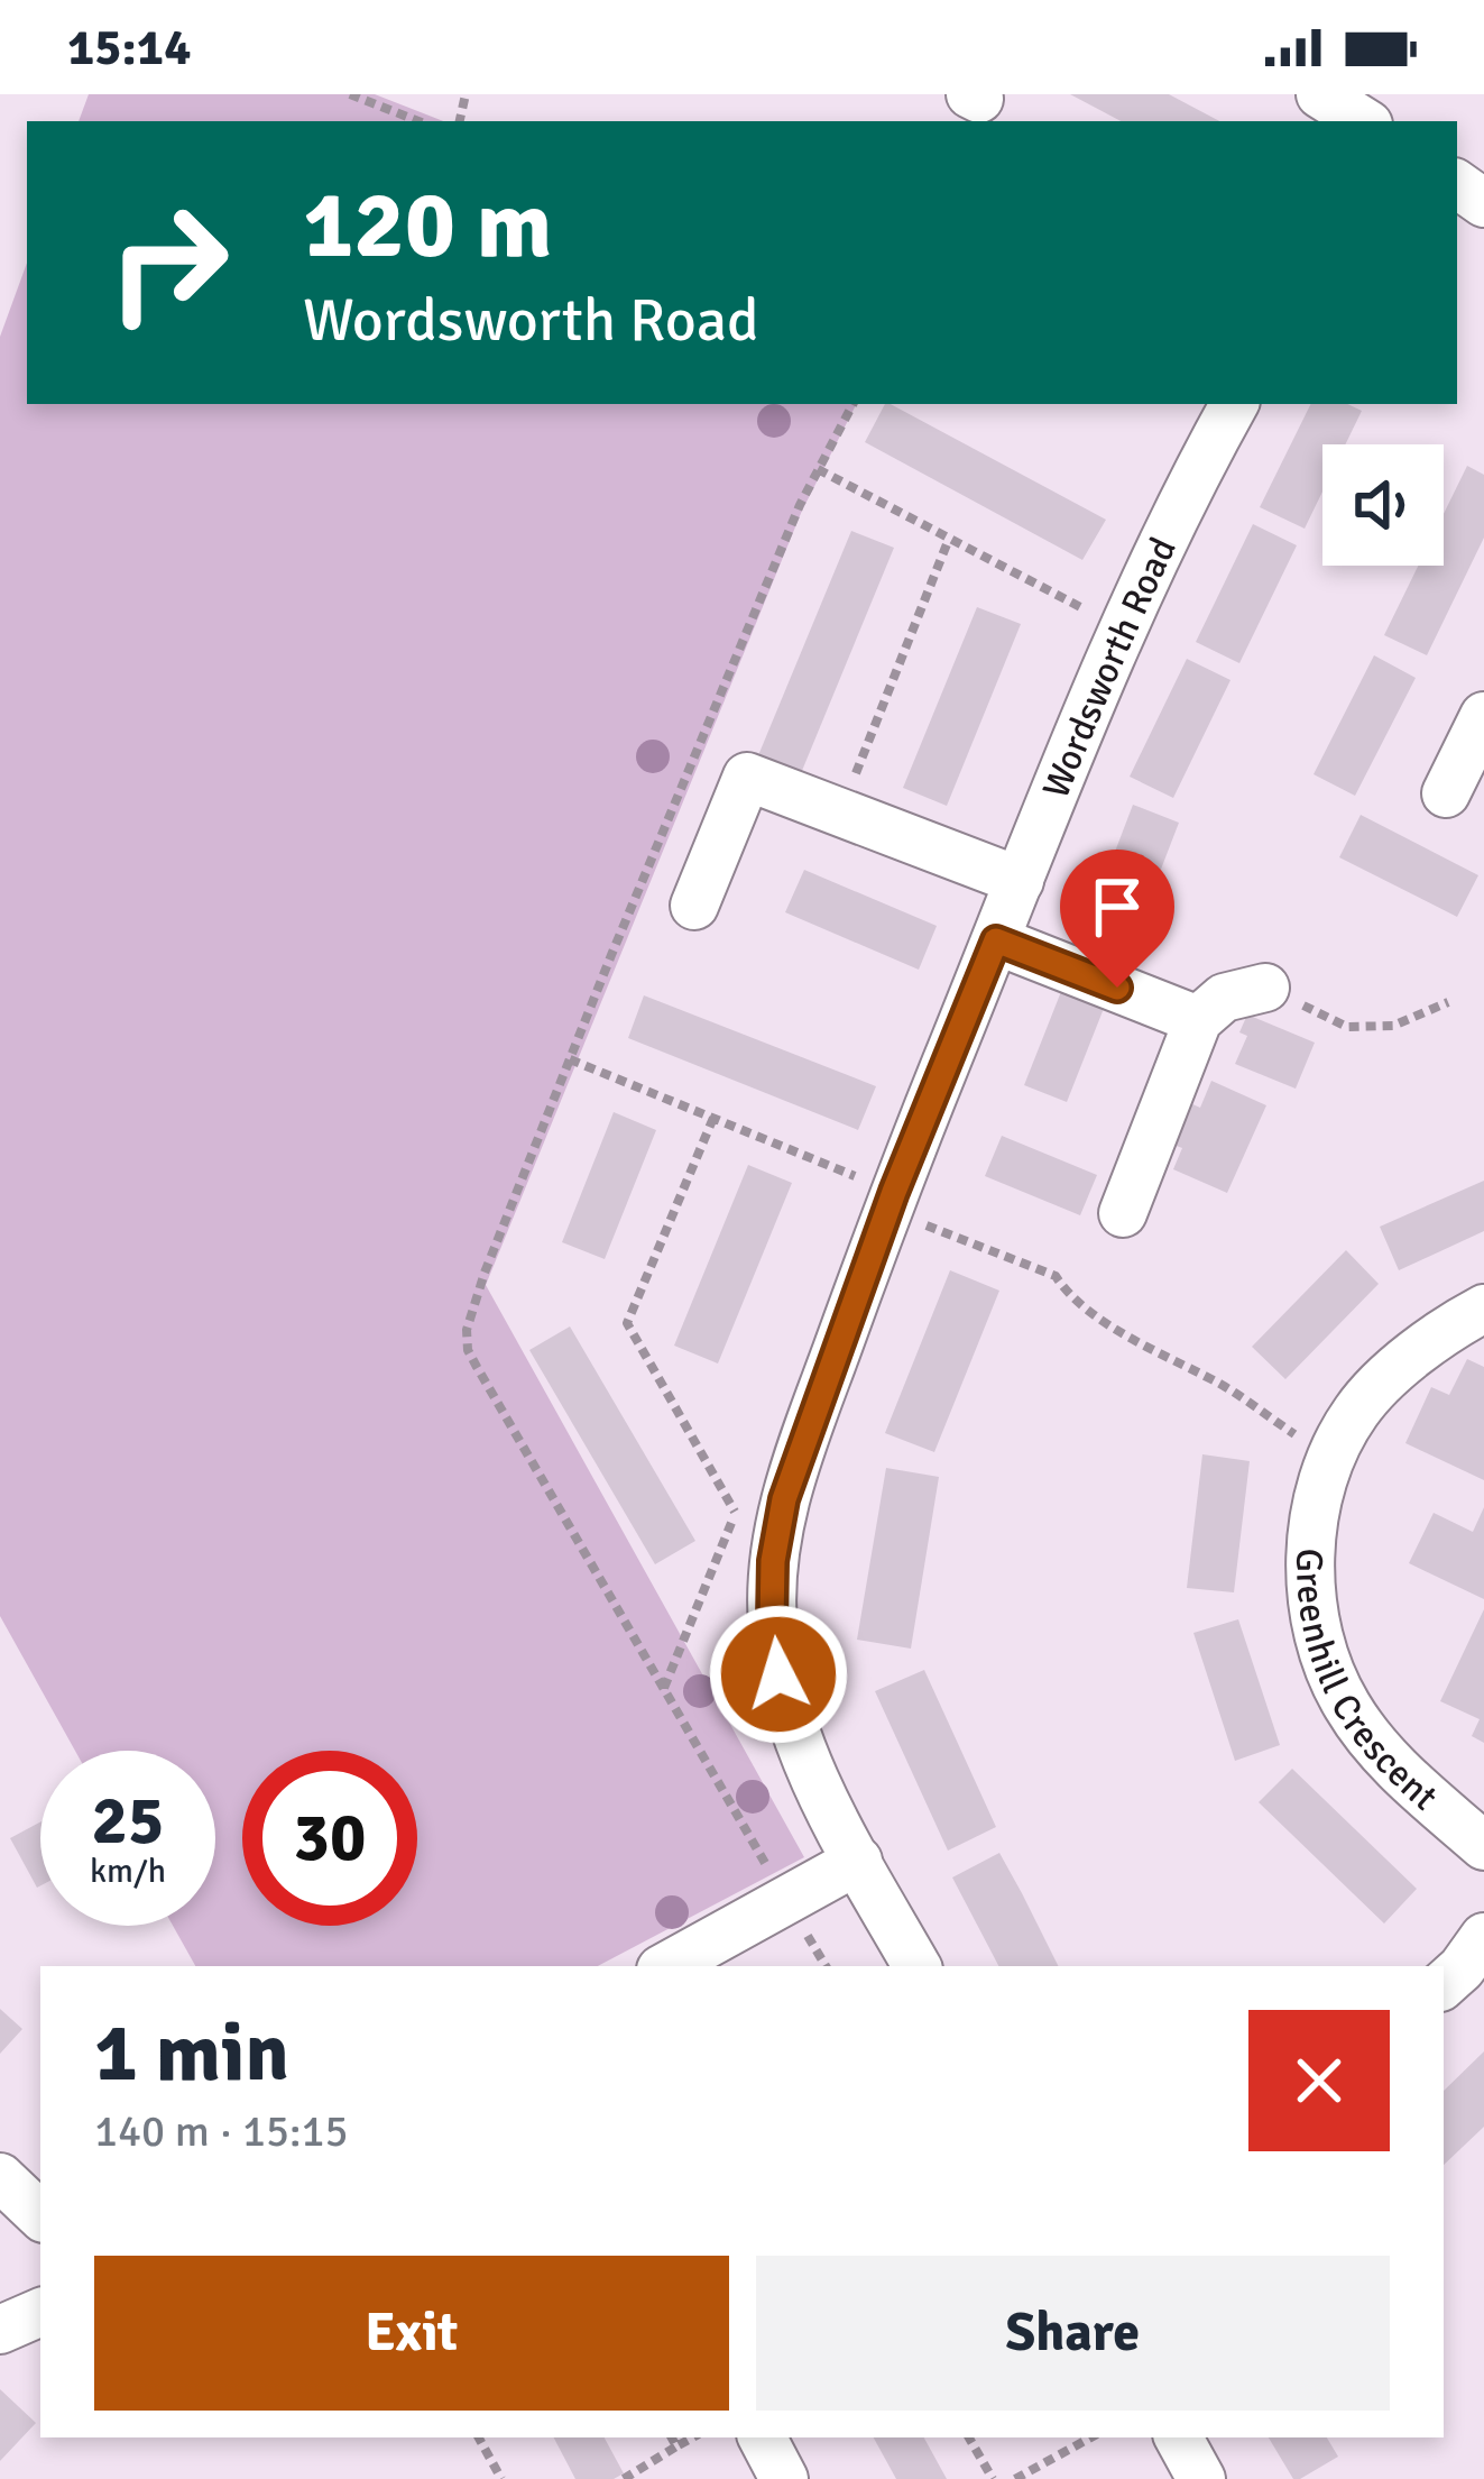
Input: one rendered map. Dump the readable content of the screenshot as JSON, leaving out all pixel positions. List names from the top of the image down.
{
  "streets": {
    "street": ["Wordsworth Road", "Greenhill Crescent"]
  },
  "page": {
    "status": "15:14",
    "turn": ["120 m", "Wordsworth Road"],
    "speed": "25 km/h",
    "limit": "30",
    "heading": ["1 min", "140 m · 15:15"],
    "buttons": ["Exit", "Share"]
  }
}
